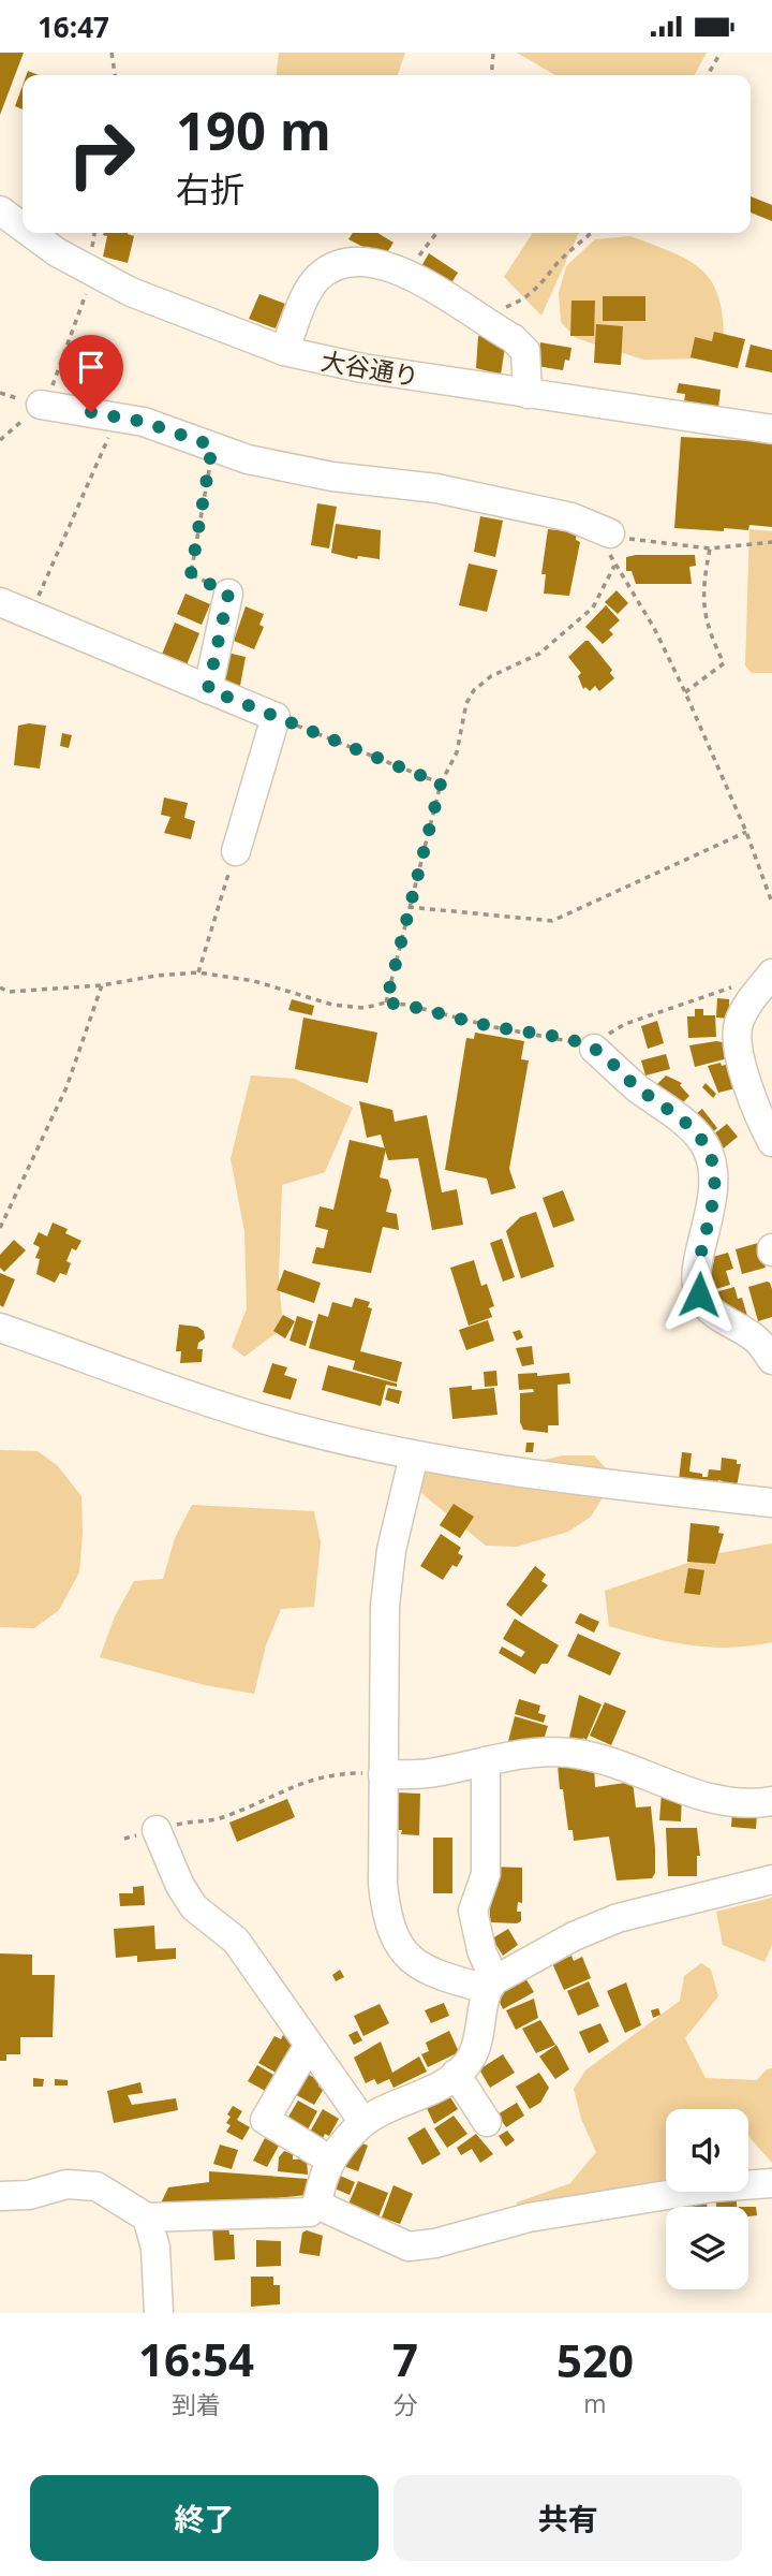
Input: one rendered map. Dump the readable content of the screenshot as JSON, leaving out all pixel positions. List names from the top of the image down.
{
  "streets": {
    "street": ["大谷通り"]
  },
  "page": {
    "status": "16:47",
    "turn": ["190 m", "右折"],
    "eta": [
      "16:54",
      "到着",
      "7",
      "分",
      "520",
      "m"
    ],
    "buttons": ["終了", "共有"]
  }
}
